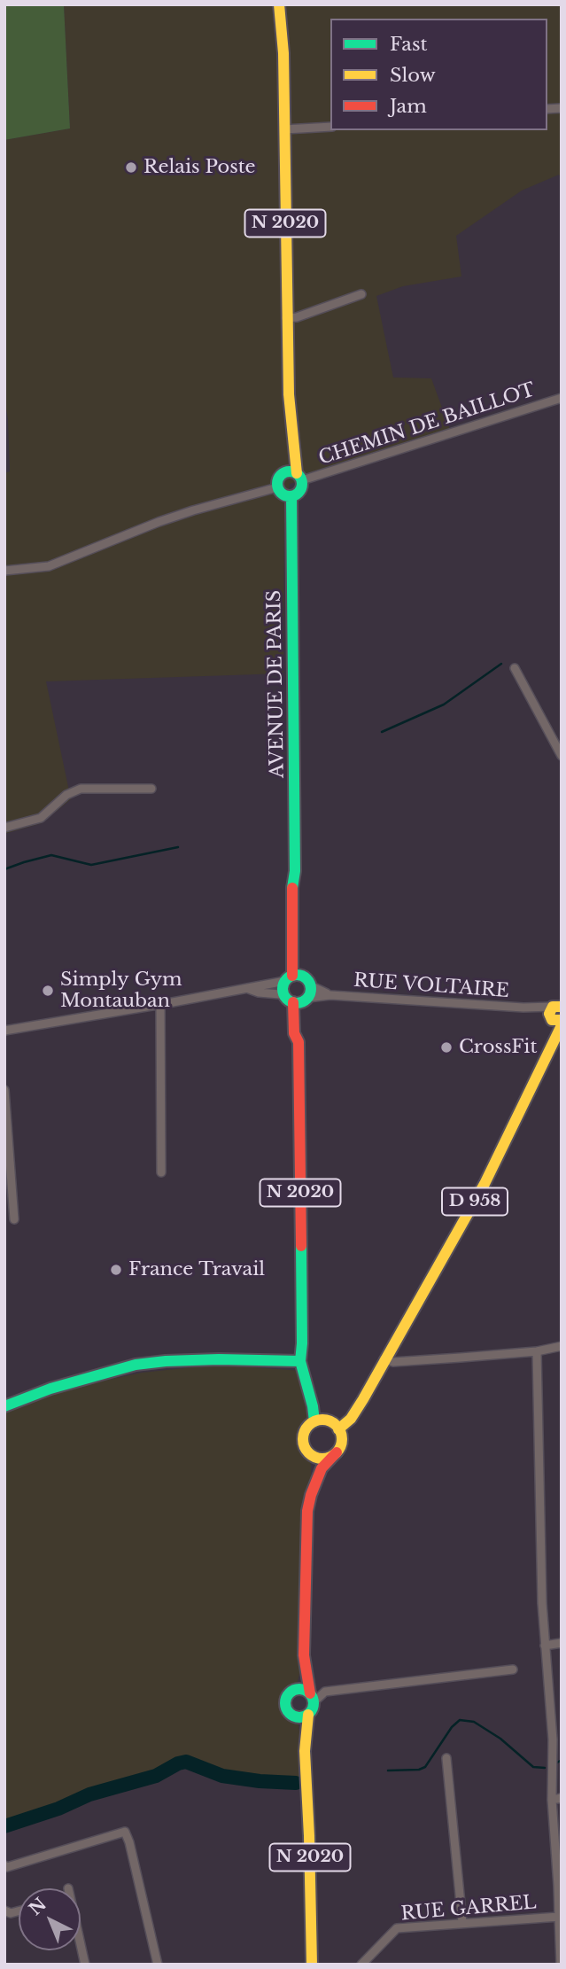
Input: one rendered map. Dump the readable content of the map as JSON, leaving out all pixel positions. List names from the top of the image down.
{
  "streets": {
    "main road": ["N 2020", "AVENUE DE PARIS", "D 958"],
    "street": ["CHEMIN DE BAILLOT", "RUE VOLTAIRE", "RUE GARREL"]
  },
  "crossings": [
    ["N 2020", "CHEMIN DE BAILLOT"],
    ["N 2020", "AVENUE DE PARIS"],
    ["N 2020", "RUE VOLTAIRE"],
    ["N 2020", "D 958"],
    ["CHEMIN DE BAILLOT", "AVENUE DE PARIS"],
    ["AVENUE DE PARIS", "RUE VOLTAIRE"],
    ["RUE VOLTAIRE", "D 958"]
  ],
  "places": [
    "Relais Poste",
    "Simply Gym Montauban",
    "CrossFit",
    "France Travail"
  ],
  "legend": ["Fast", "Slow", "Jam"],
  "north": "top left"
}
